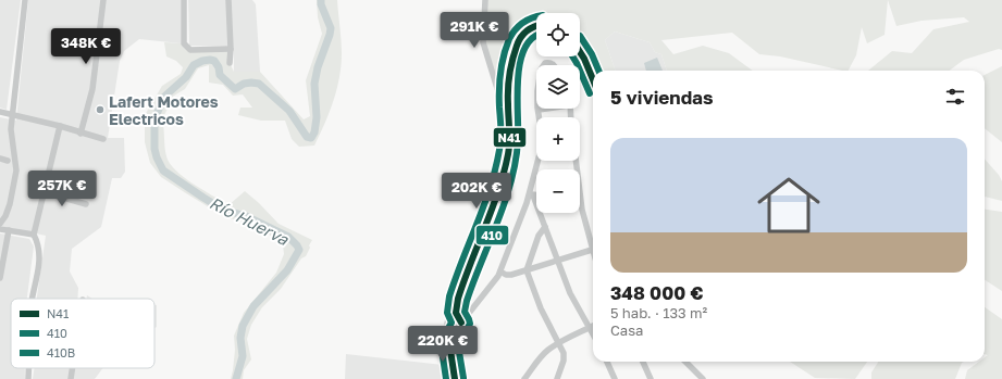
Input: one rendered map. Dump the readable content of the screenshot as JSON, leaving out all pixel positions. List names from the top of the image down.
{
  "water": ["Río Huerva"],
  "places": ["Lafert Motores Electricos"],
  "lines": ["transit line 410B", "transit line N41", "transit line 410"],
  "legend": ["N41", "410", "410B"],
  "page": {
    "price": [
      "291K €",
      "348K €",
      "257K €",
      "202K €",
      "220K €"
    ],
    "map_buttons": ["+", "−"],
    "heading": "5 viviendas",
    "list": [
      {
        "name": "348 000 €",
        "note": "5 hab. · 133 m² · Casa"
      }
    ]
  }
}
